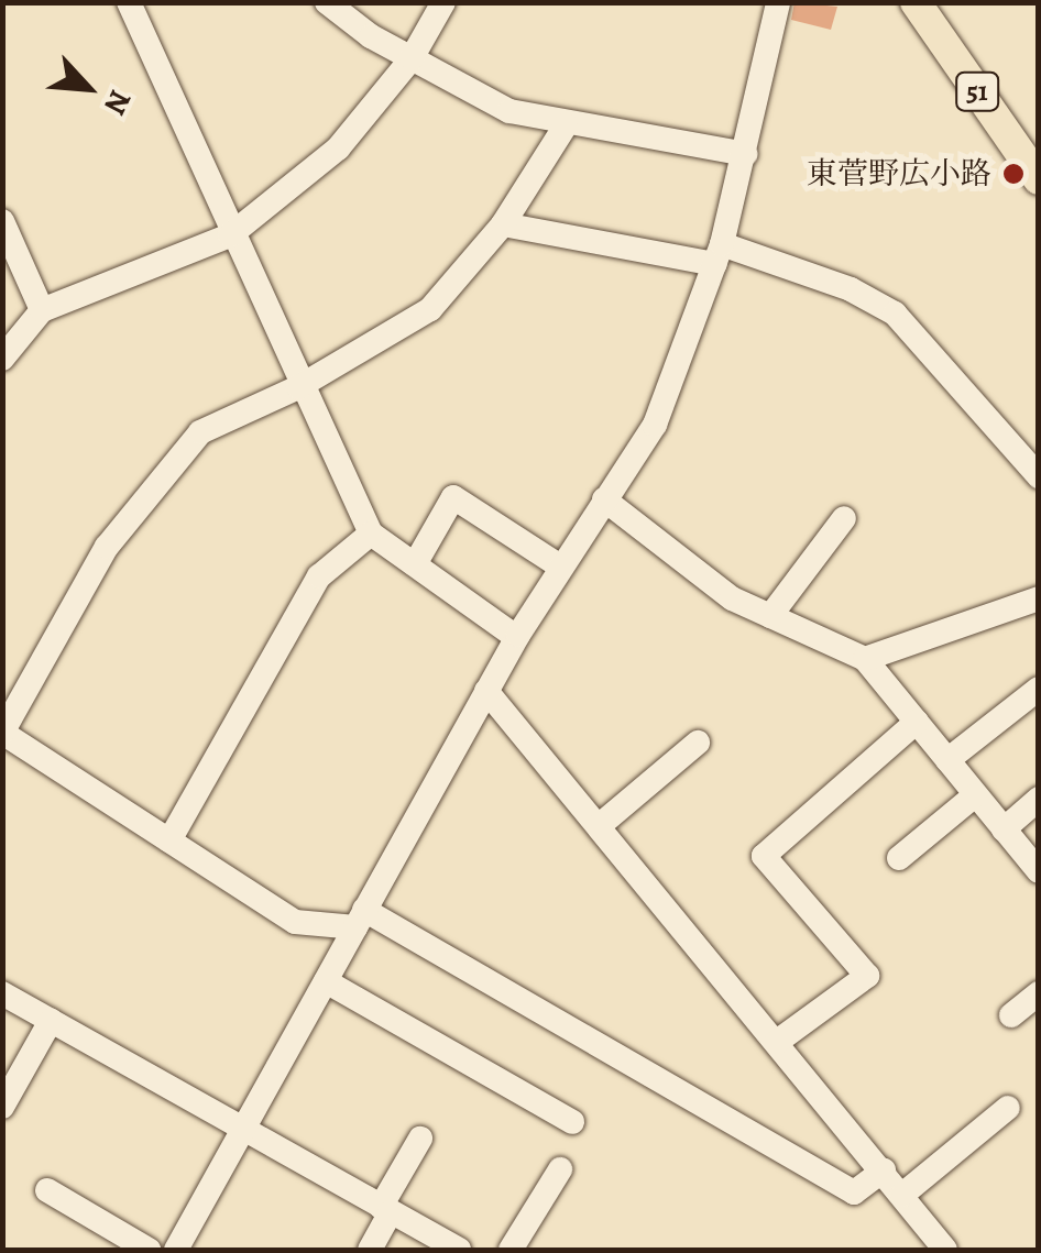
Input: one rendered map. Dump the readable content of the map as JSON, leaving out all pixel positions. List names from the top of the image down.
{
  "streets": {
    "main road": ["51"]
  },
  "places": ["東菅野広小路"],
  "north": "bottom right"
}
